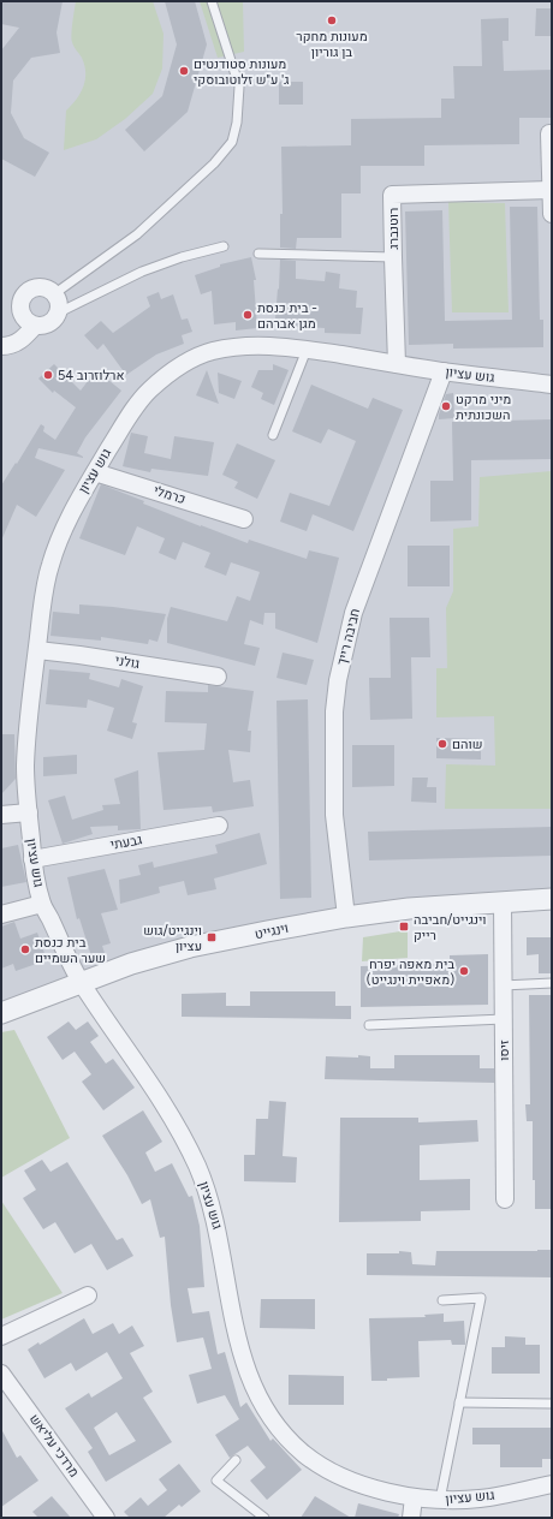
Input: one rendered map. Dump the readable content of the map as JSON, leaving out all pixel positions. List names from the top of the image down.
{
  "streets": {
    "street": [
      "רוטנברג",
      "גוש עציון",
      "כרמלי",
      "חביבה רייך",
      "גולני",
      "גבעתי",
      "וינגייט",
      "זיסו",
      "מרדכי עליאש"
    ]
  },
  "crossings": [
    ["רוטנברג", "גוש עציון"],
    ["גוש עציון", "כרמלי"],
    ["גוש עציון", "חביבה רייך"],
    ["גוש עציון", "גולני"],
    ["גוש עציון", "גבעתי"],
    ["גוש עציון", "וינגייט"],
    ["חביבה רייך", "וינגייט"],
    ["וינגייט", "זיסו"]
  ],
  "places": {
    "other": [
      "מעונות מחקר בן גוריון",
      "מעונות סטודנטים ג' ע\"ש זלוטובוסקי",
      "בית כנסת - מגן אברהם",
      "ארלוזרוב 54",
      "מיני מרקט השכונתית",
      "שוהם",
      "בית כנסת שער השמיים",
      "בית מאפה יפרח (מאפיית וינגייט)"
    ],
    "transit": ["וינגייט/חביבה רייק", "וינגייט/גוש עציון"]
  }
}
